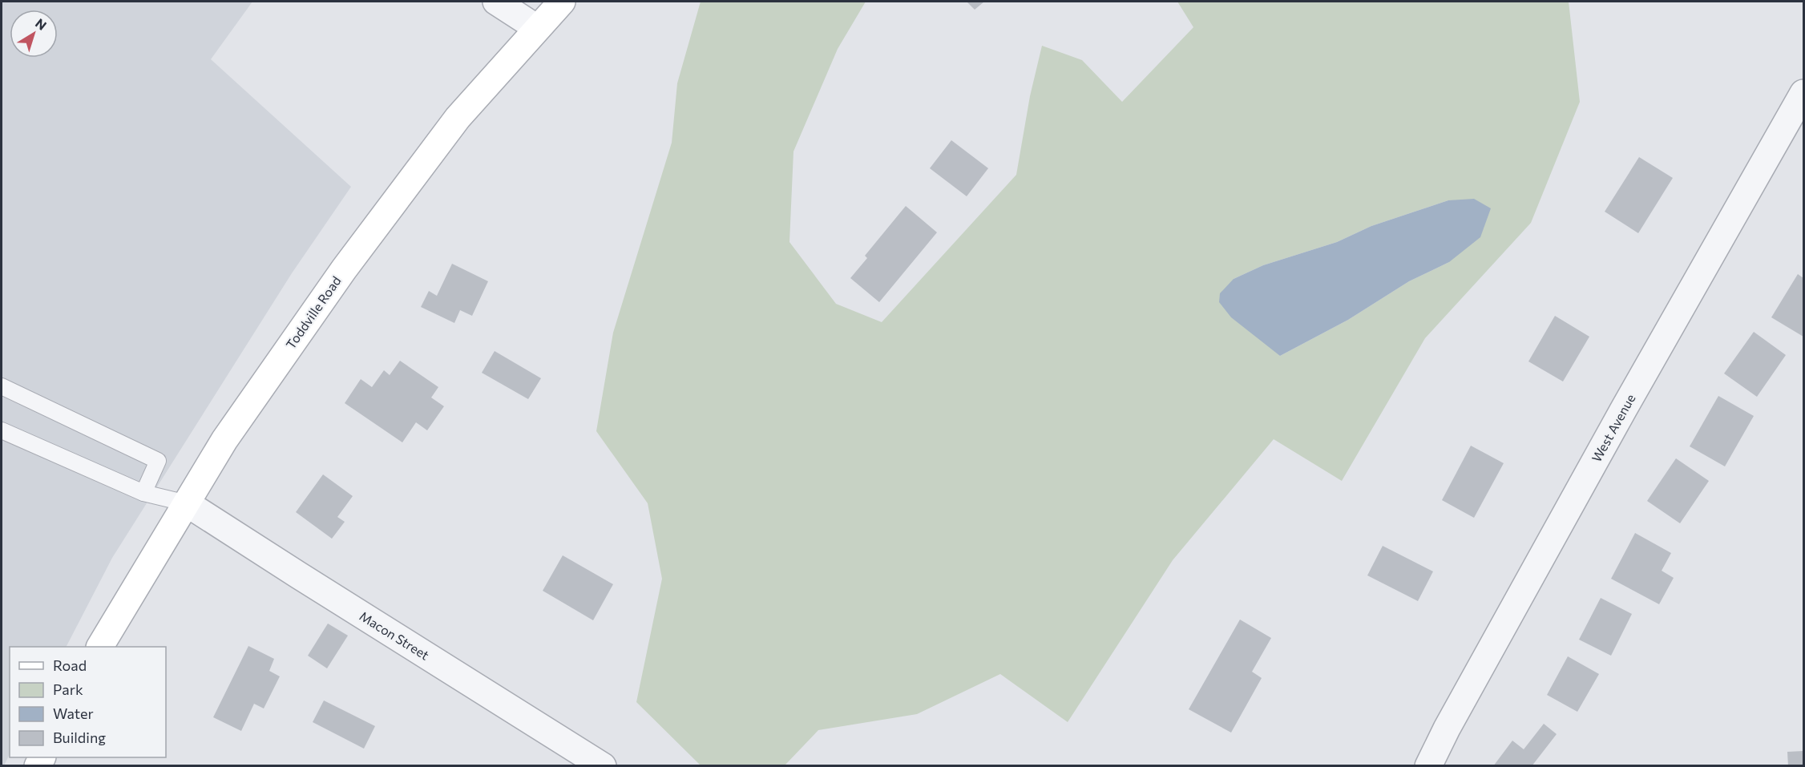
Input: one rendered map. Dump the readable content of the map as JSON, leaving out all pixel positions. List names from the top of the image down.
{
  "streets": {
    "street": ["Toddville Road", "West Avenue", "Macon Street"]
  },
  "crossings": [
    ["Toddville Road", "Macon Street"]
  ],
  "legend": [
    "Road",
    "Park",
    "Water",
    "Building"
  ],
  "north": "top right"
}
